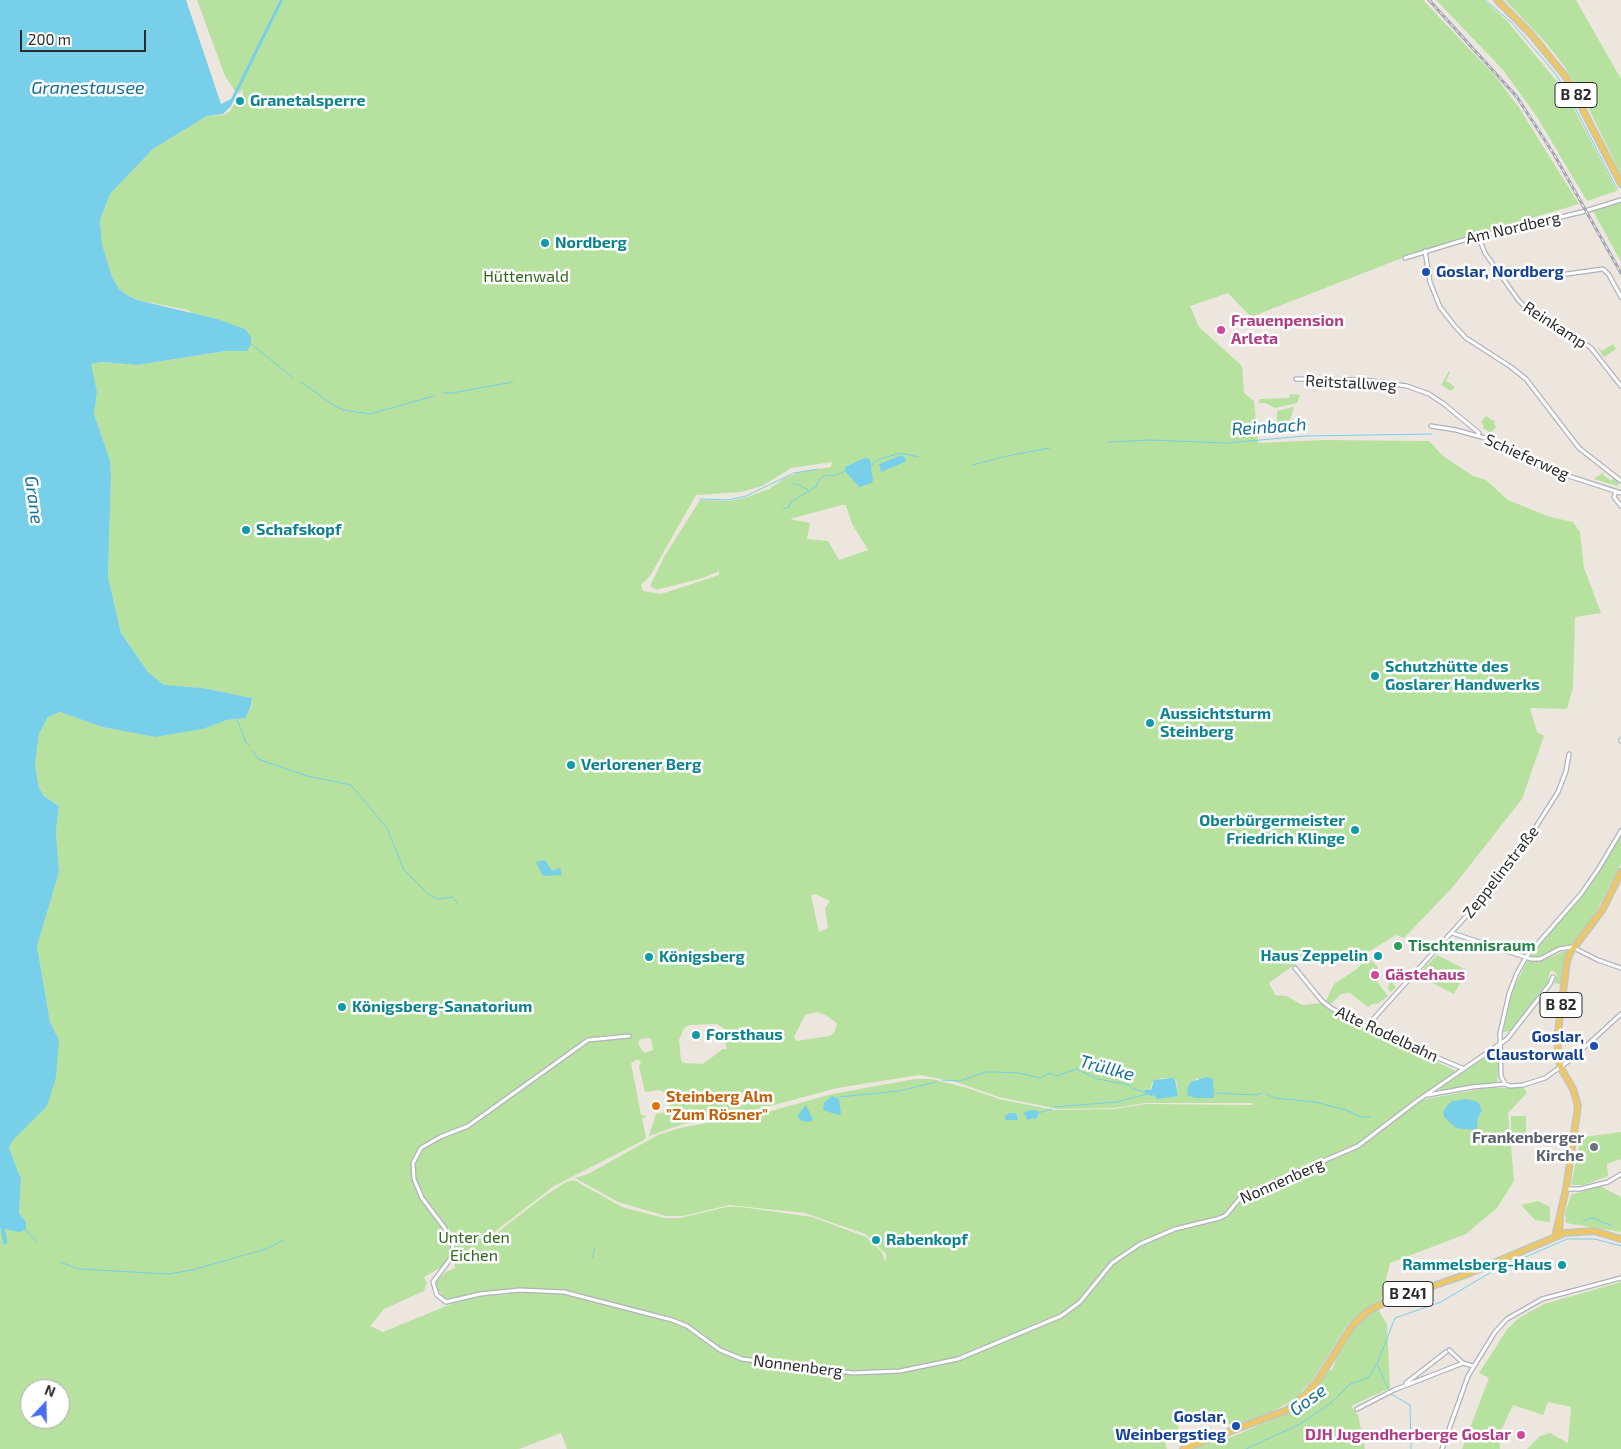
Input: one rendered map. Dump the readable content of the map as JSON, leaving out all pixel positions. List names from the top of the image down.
{
  "streets": {
    "main road": ["B 82", "B 241"],
    "street": [
      "Am Nordberg",
      "Reinkamp",
      "Reitstallweg",
      "Schieferweg",
      "Zeppelinstraße",
      "Alte Rodelbahn",
      "Nonnenberg"
    ]
  },
  "crossings": [
    ["B 82", "Zeppelinstraße"],
    ["B 82", "Nonnenberg"],
    ["B 82", "B 241"],
    ["Am Nordberg", "Reinkamp"],
    ["Reitstallweg", "Schieferweg"],
    ["Zeppelinstraße", "Alte Rodelbahn"]
  ],
  "water": [
    "Granestausee",
    "Reinbach",
    "Grane",
    "Trüllke",
    "Gose"
  ],
  "parks": ["Hüttenwald", "Unter den Eichen"],
  "places": [
    "Granetalsperre",
    "Nordberg",
    "Goslar, Nordberg",
    "Frauenpension Arleta",
    "Schafskopf",
    "Schutzhütte des Goslarer Handwerks",
    "Aussichtsturm Steinberg",
    "Verlorener Berg",
    "Oberbürgermeister Friedrich Klinge",
    "Tischtennisraum",
    "Haus Zeppelin",
    "Königsberg",
    "Gästehaus",
    "Königsberg-Sanatorium",
    "Forsthaus",
    "Goslar, Claustorwall",
    "Steinberg Alm \"Zum Rösner\"",
    "Frankenberger Kirche",
    "Rabenkopf",
    "Rammelsberg-Haus",
    "Goslar, Weinbergstieg",
    "DJH Jugendherberge Goslar"
  ],
  "scale_bar": "200 m",
  "north": "top"
}
